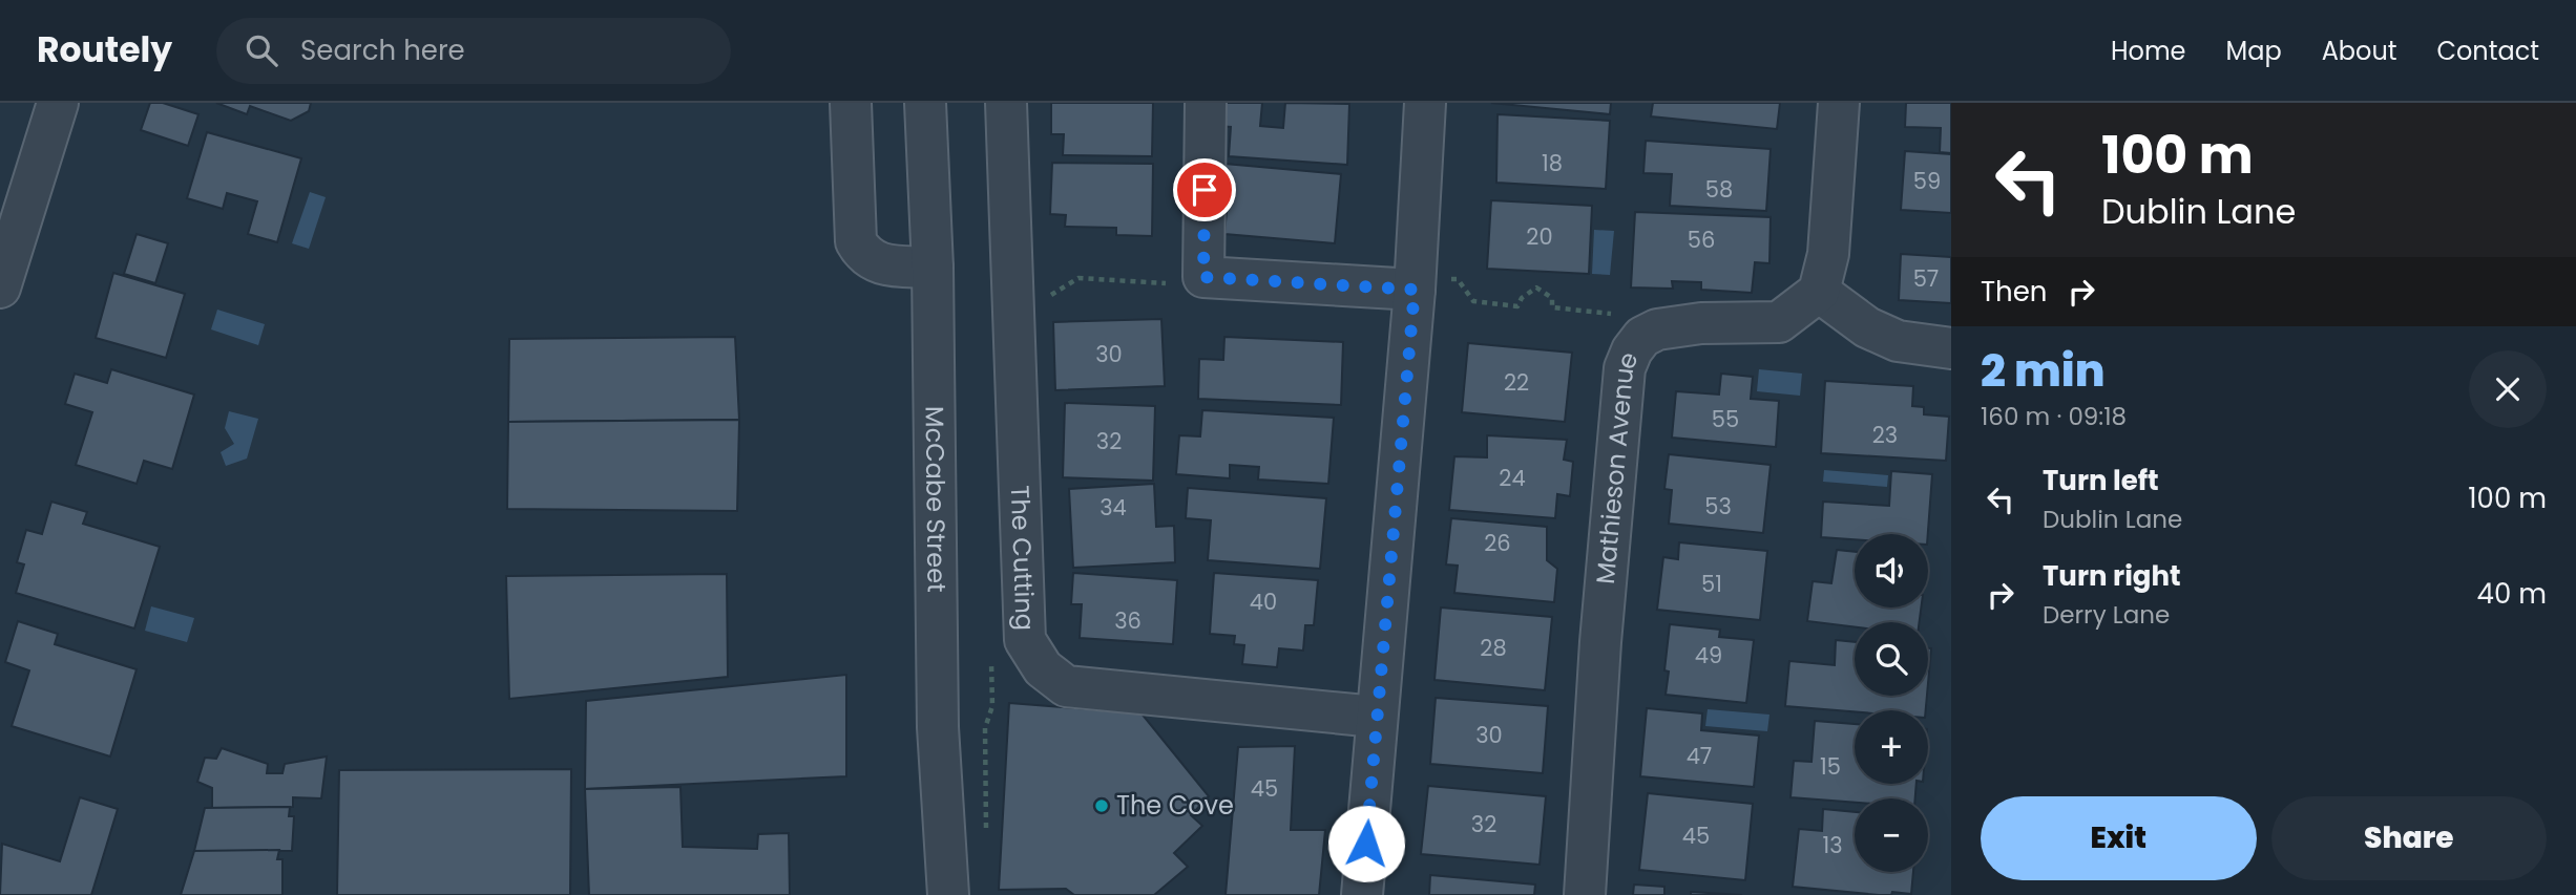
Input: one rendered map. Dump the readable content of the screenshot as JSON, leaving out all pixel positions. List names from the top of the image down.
{
  "streets": {
    "street": ["Mathieson Avenue", "McCabe Street", "The Cutting"]
  },
  "places": ["The Cove"],
  "house_numbers": [
    "18",
    "59",
    "58",
    "20",
    "56",
    "57",
    "30",
    "22",
    "55",
    "23",
    "32",
    "24",
    "53",
    "34",
    "26",
    "51",
    "40",
    "36",
    "28",
    "49",
    "30",
    "47",
    "15",
    "45",
    "32",
    "45",
    "13"
  ],
  "page": {
    "header": "Routely",
    "search": "Search here",
    "nav": [
      "Home",
      "Map",
      "About",
      "Contact"
    ],
    "turn": ["100 m", "Dublin Lane"],
    "then": "Then",
    "heading": ["2 min", "160 m · 09:18"],
    "list": [
      {
        "name": "Turn left",
        "note": "Dublin Lane",
        "value": "100 m"
      },
      {
        "name": "Turn right",
        "note": "Derry Lane",
        "value": "40 m"
      }
    ],
    "map_buttons": ["+", "−"],
    "buttons": ["Exit", "Share"]
  }
}
